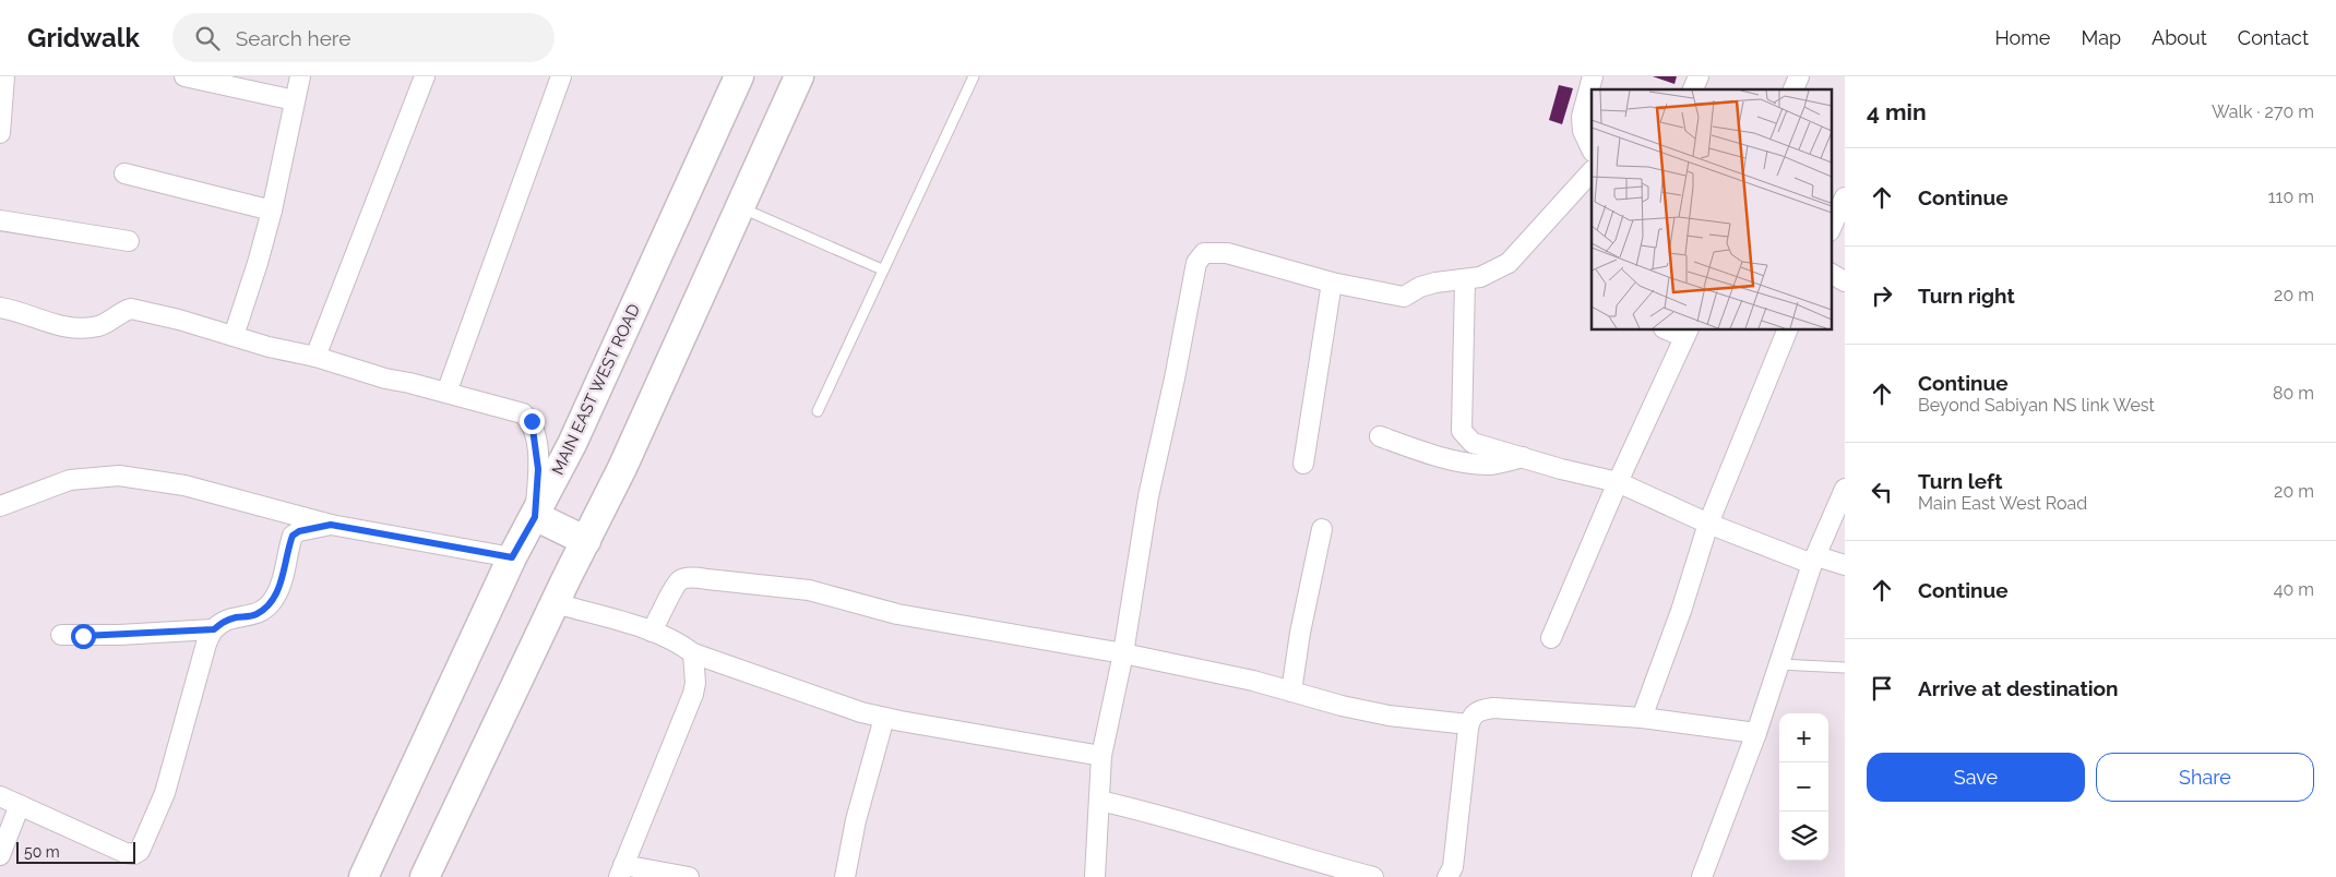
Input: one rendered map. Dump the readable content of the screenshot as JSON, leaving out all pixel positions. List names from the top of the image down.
{
  "streets": {
    "main road": ["MAIN EAST WEST ROAD"]
  },
  "scale_bar": "50 m",
  "page": {
    "header": "Gridwalk",
    "search": "Search here",
    "nav": [
      "Home",
      "Map",
      "About",
      "Contact"
    ],
    "heading": ["4 min", "Walk · 270 m"],
    "list": [
      ["Continue", "110 m"],
      ["Turn right", "20 m"],
      ["Continue", "Beyond Sabiyan NS link West", "80 m"],
      ["Turn left", "Main East West Road", "20 m"],
      ["Continue", "40 m"],
      "Arrive at destination"
    ],
    "map_buttons": ["+", "−"],
    "buttons": ["Save", "Share"],
    "scale": "50 m"
  }
}
